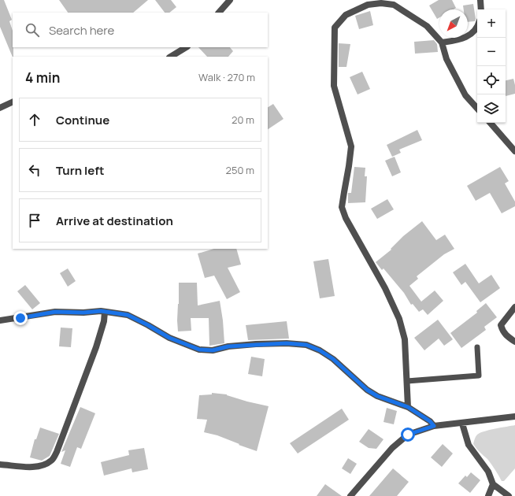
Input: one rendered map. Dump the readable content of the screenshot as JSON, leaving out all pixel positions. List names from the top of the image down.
{
  "north": "bottom left",
  "page": {
    "map_buttons": ["+", "−"],
    "search": "Search here",
    "heading": ["4 min", "Walk · 270 m"],
    "list": [
      ["Continue", "20 m"],
      ["Turn left", "250 m"],
      "Arrive at destination"
    ]
  }
}
